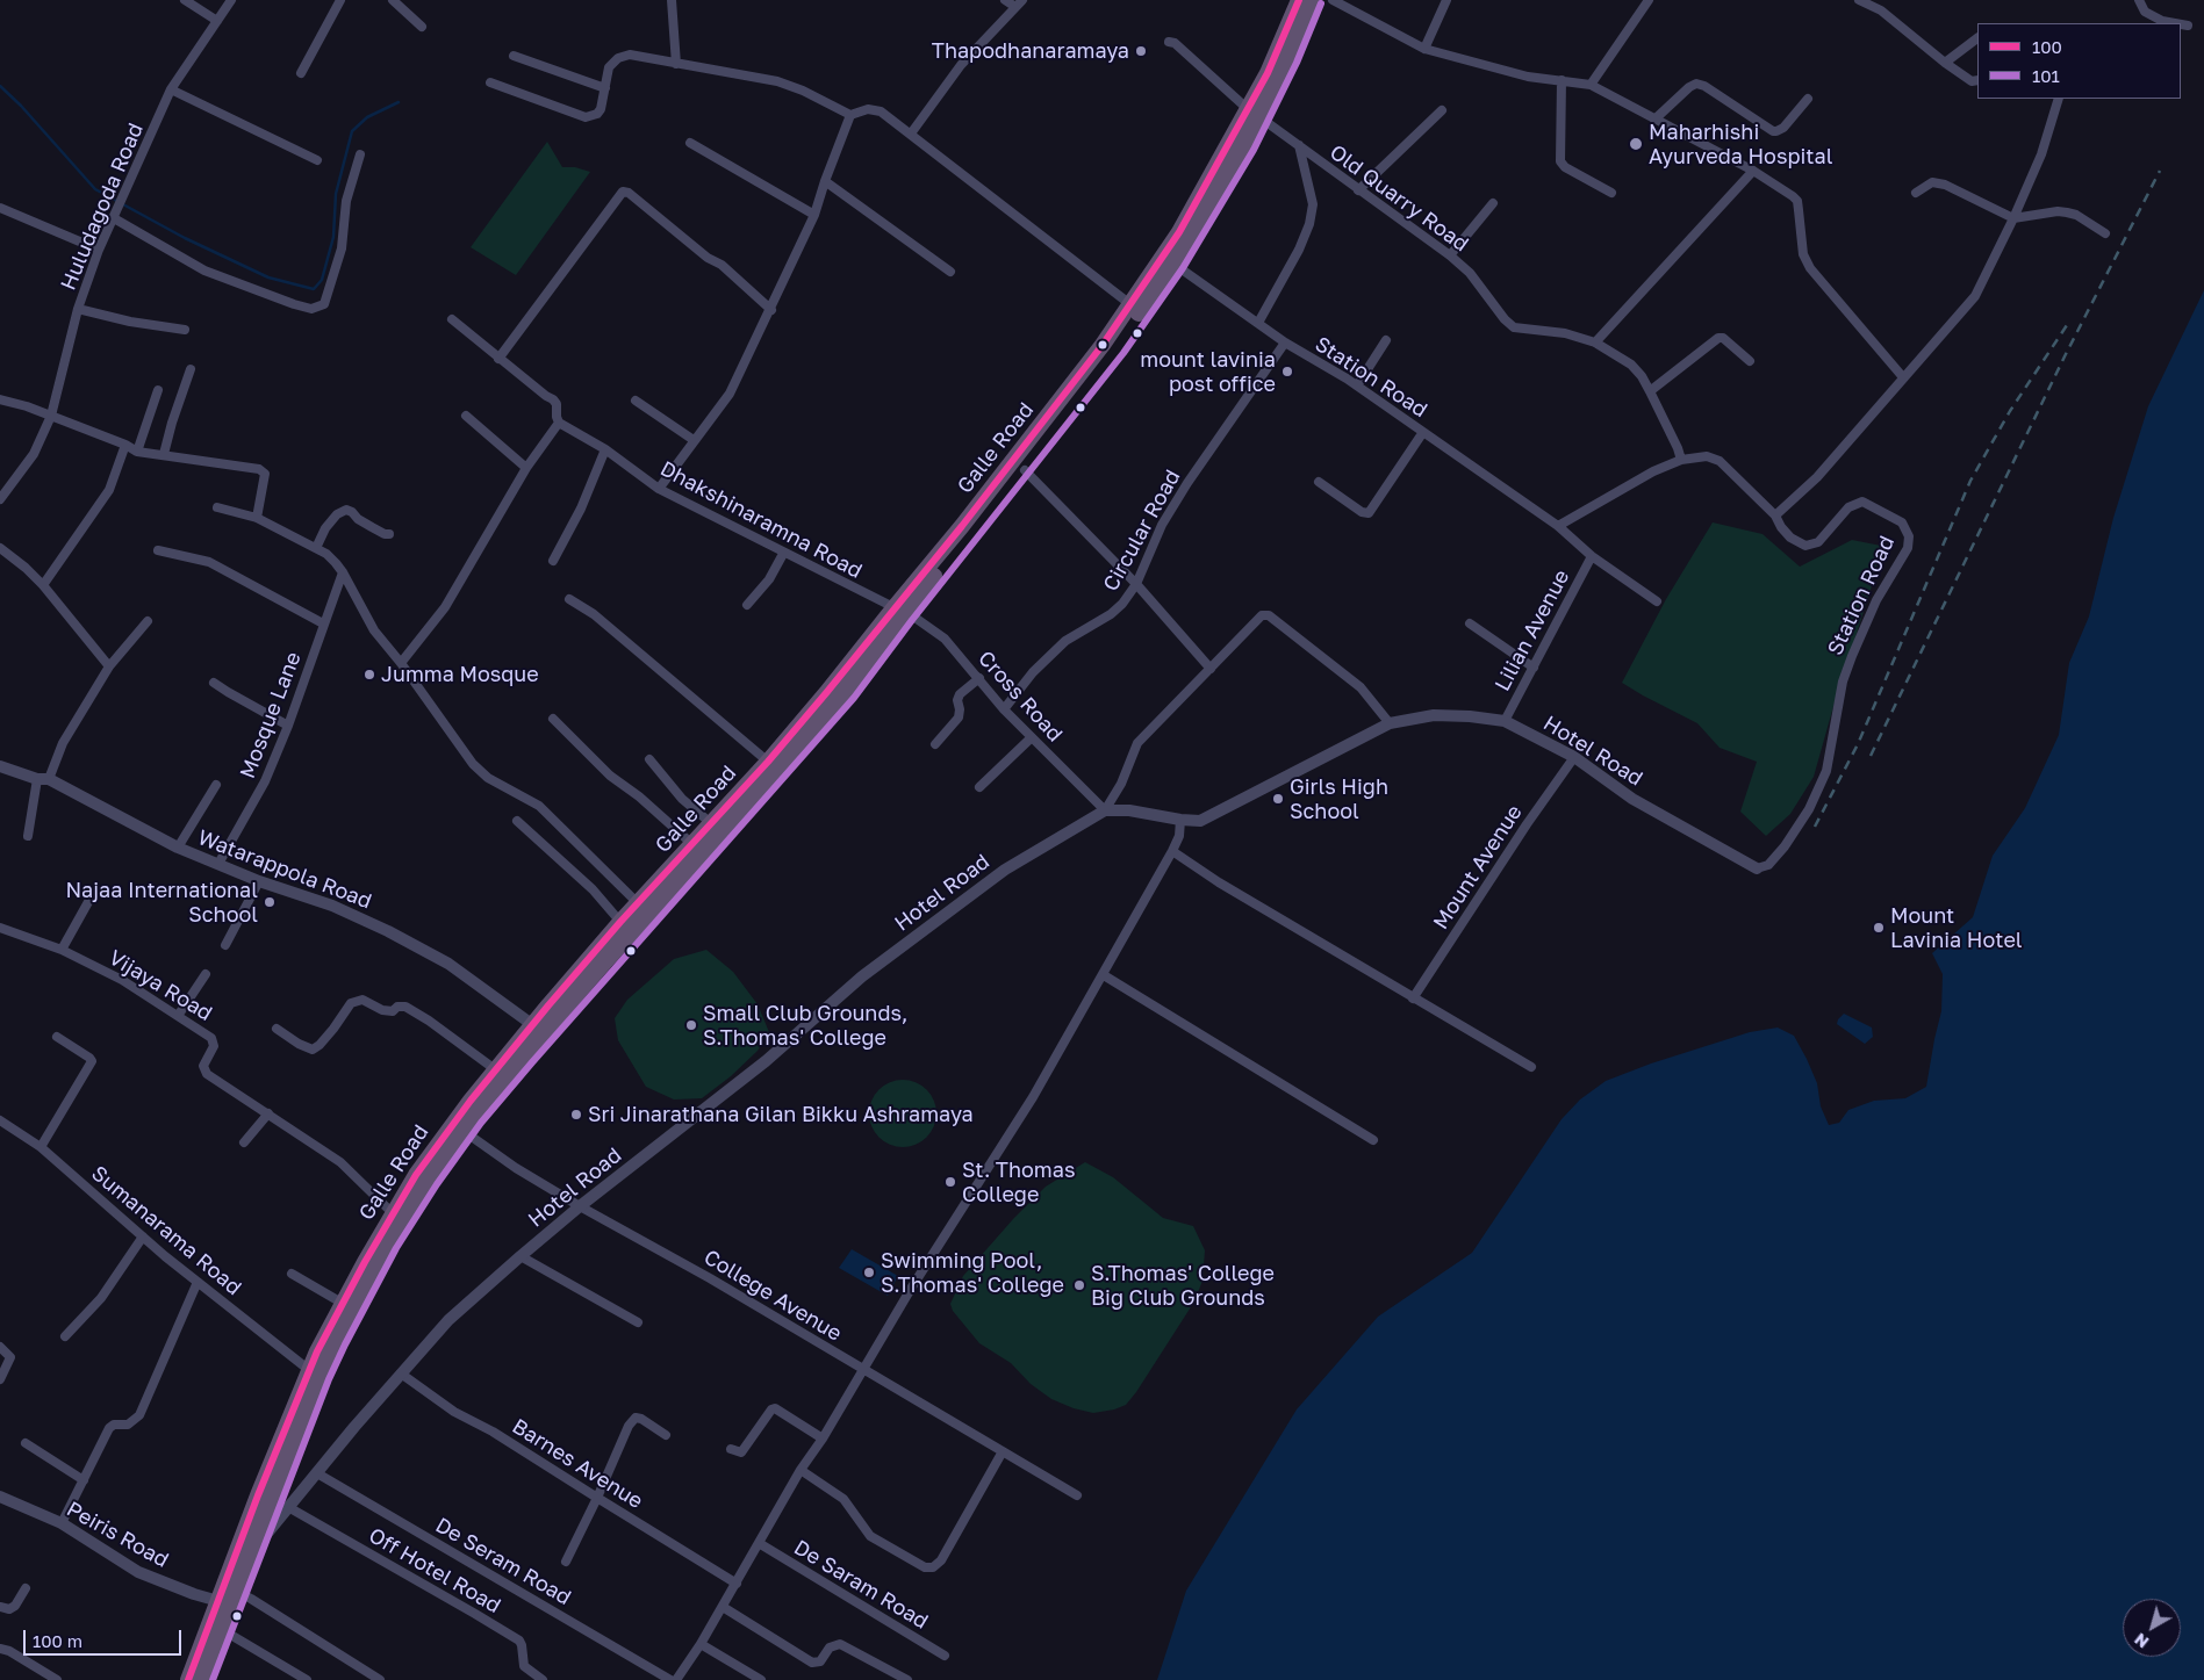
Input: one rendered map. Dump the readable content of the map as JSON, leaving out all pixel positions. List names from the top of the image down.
{
  "streets": {
    "highway": ["Galle Road"],
    "street": [
      "Old Quarry Road",
      "Huludagoda Road",
      "Station Road",
      "Dhakshinaramna Road",
      "Circular Road",
      "Lilian Avenue",
      "Cross Road",
      "Mosque Lane",
      "Hotel Road",
      "Mount Avenue",
      "Watarappola Road",
      "Vijaya Road",
      "Sumanarama Road",
      "College Avenue",
      "Barnes Avenue",
      "Peiris Road",
      "De Seram Road",
      "Off Hotel Road",
      "De Saram Road"
    ]
  },
  "crossings": [
    ["Old Quarry Road", "Station Road"],
    ["Old Quarry Road", "Galle Road"],
    ["Station Road", "Galle Road"],
    ["Station Road", "Circular Road"],
    ["Station Road", "Lilian Avenue"],
    ["Station Road", "Hotel Road"],
    ["Galle Road", "Dhakshinaramna Road"],
    ["Galle Road", "Cross Road"],
    ["Galle Road", "Hotel Road"],
    ["Galle Road", "Watarappola Road"],
    ["Galle Road", "Vijaya Road"],
    ["Galle Road", "Sumanarama Road"],
    ["Galle Road", "College Avenue"],
    ["Galle Road", "Peiris Road"],
    ["Dhakshinaramna Road", "Cross Road"],
    ["Circular Road", "Cross Road"],
    ["Lilian Avenue", "Hotel Road"],
    ["Cross Road", "Hotel Road"],
    ["Mosque Lane", "Watarappola Road"],
    ["Hotel Road", "Mount Avenue"],
    ["Hotel Road", "College Avenue"],
    ["Hotel Road", "Barnes Avenue"],
    ["Hotel Road", "De Seram Road"],
    ["Hotel Road", "Off Hotel Road"]
  ],
  "places": [
    "Thapodhanaramaya",
    "Maharhishi Ayurveda Hospital",
    "mount lavinia post office",
    "Jumma Mosque",
    "Girls High School",
    "Najaa International School",
    "Mount Lavinia Hotel",
    "Small Club Grounds, S.Thomas' College",
    "Sri Jinarathana Gilan Bikku Ashramaya",
    "St. Thomas College",
    "Swimming Pool, S.Thomas' College",
    "S.Thomas' College Big Club Grounds"
  ],
  "lines": ["transit line 100", "transit line 101"],
  "legend": ["100", "101"],
  "scale_bar": "100 m",
  "north": "bottom left"
}
